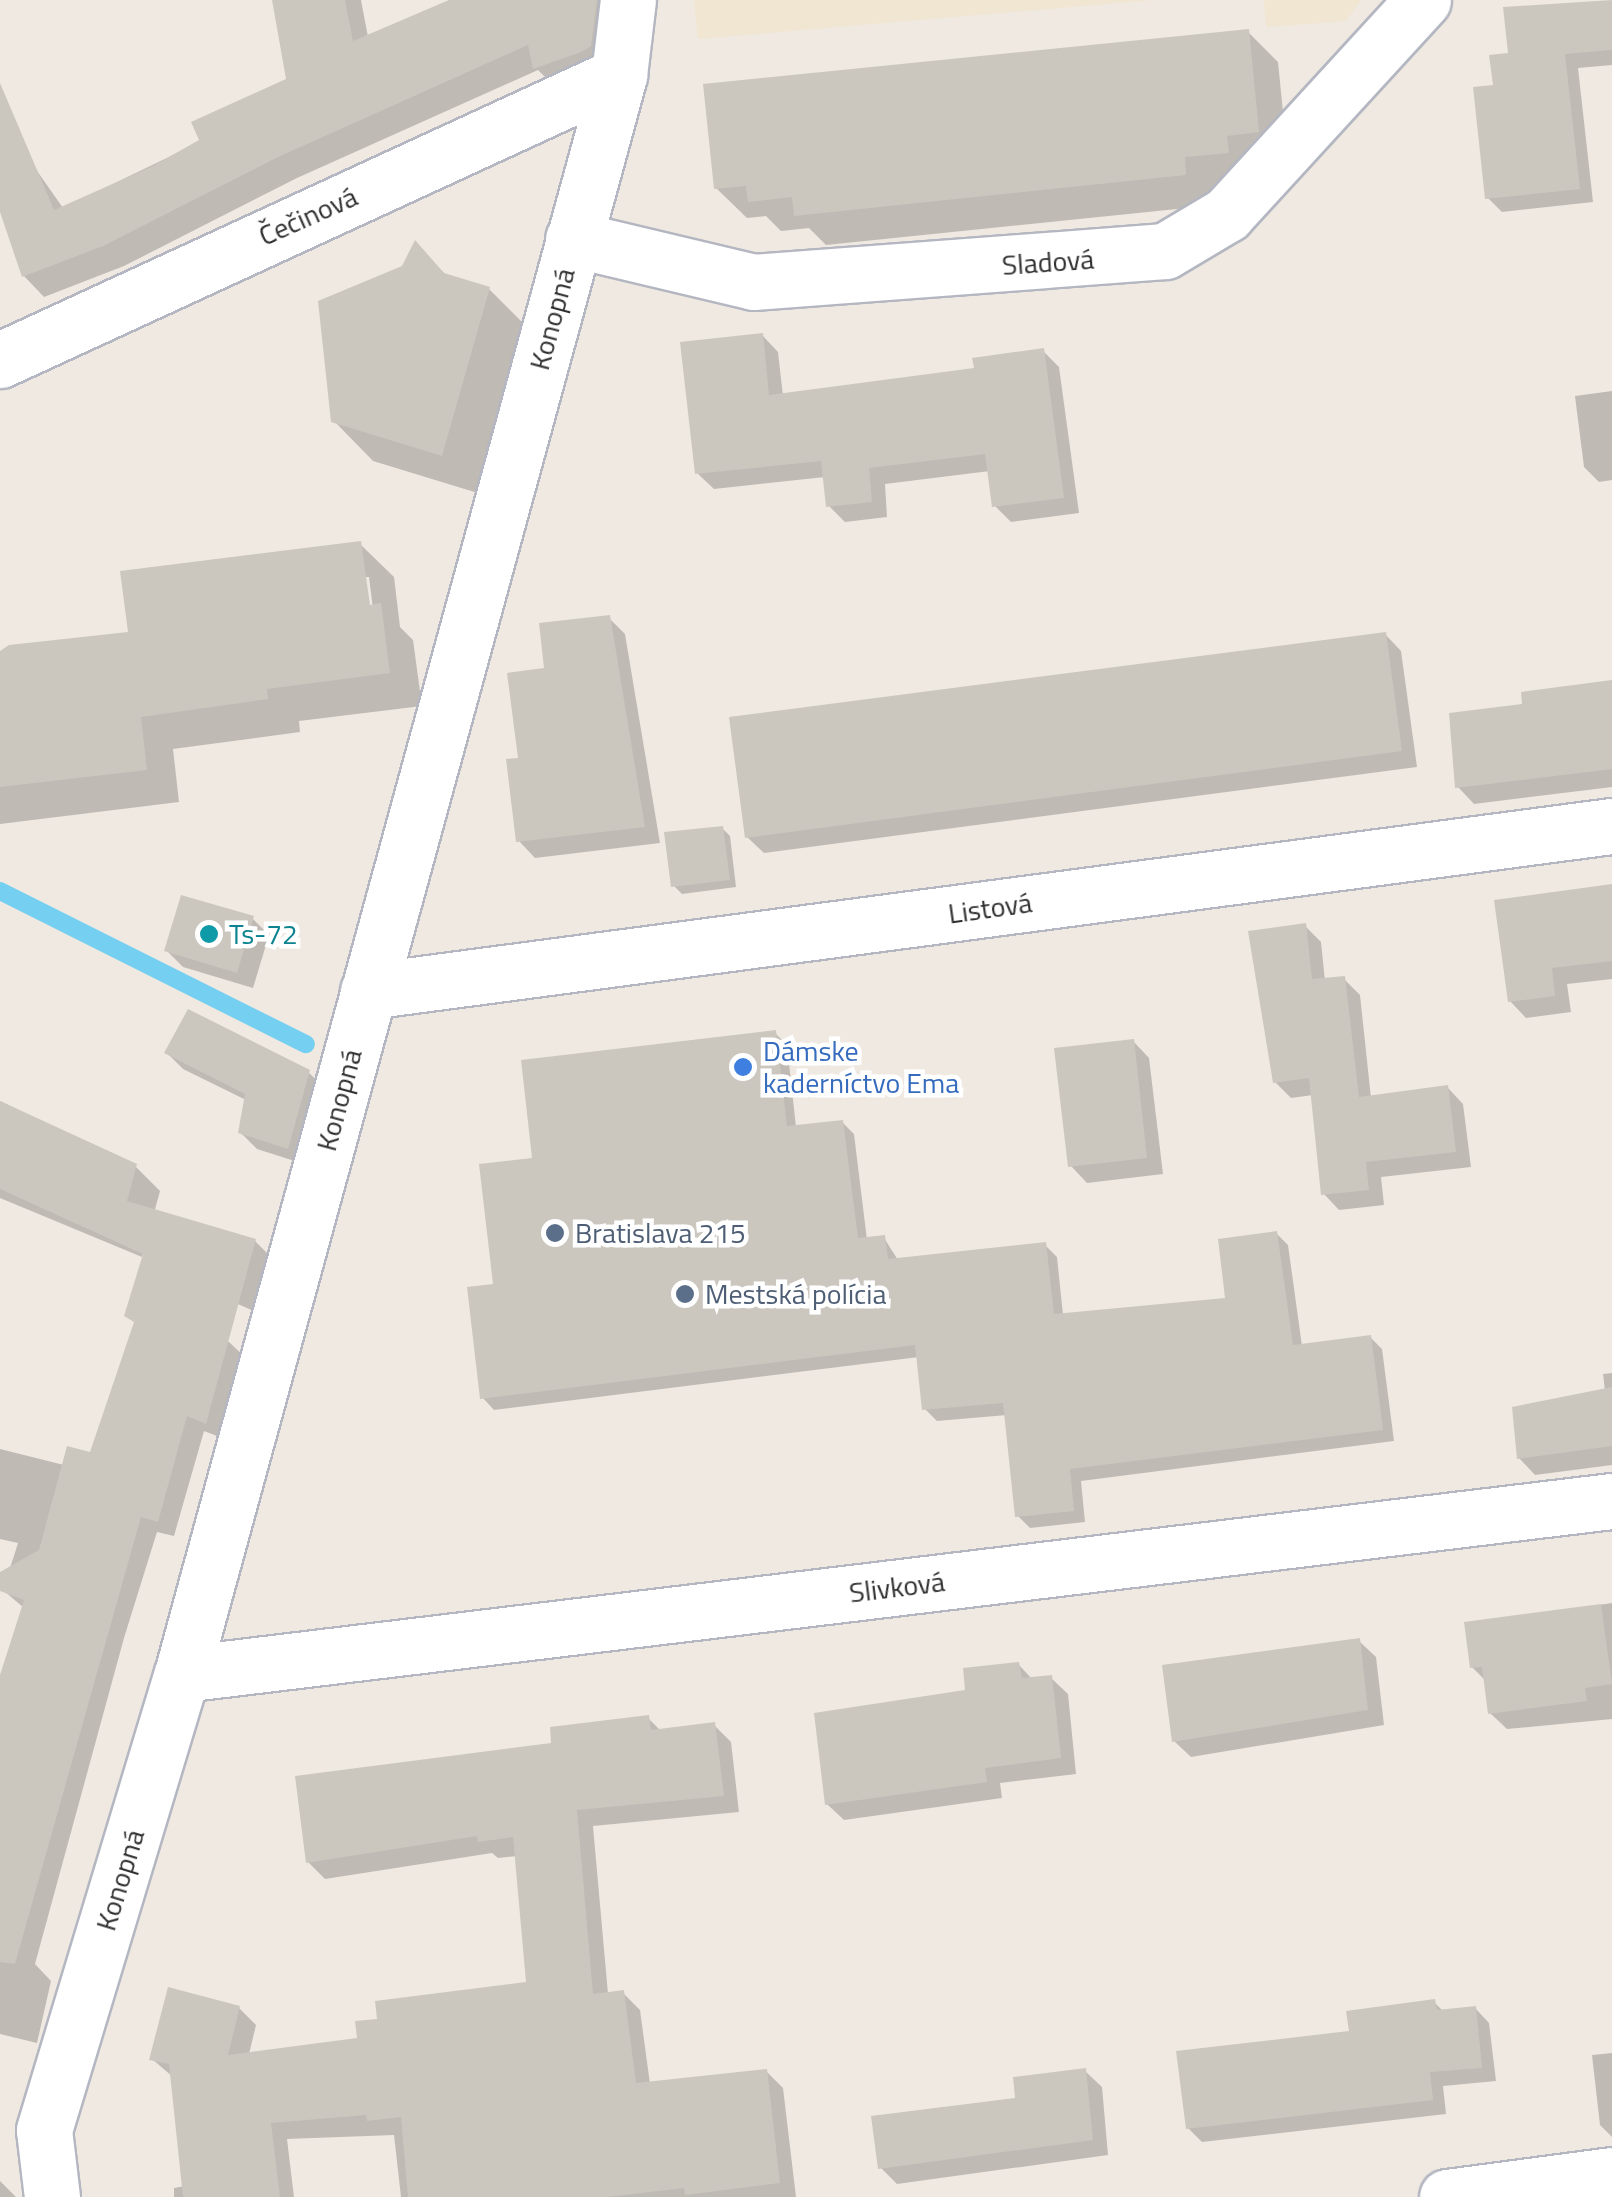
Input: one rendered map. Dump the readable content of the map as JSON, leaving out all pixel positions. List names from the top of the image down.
{
  "streets": {
    "street": [
      "Čečinová",
      "Sladová",
      "Konopná",
      "Listová",
      "Slivková"
    ]
  },
  "crossings": [
    ["Čečinová", "Konopná"],
    ["Sladová", "Konopná"],
    ["Konopná", "Listová"],
    ["Konopná", "Slivková"]
  ],
  "places": [
    "Ts-72",
    "Dámske kaderníctvo Ema",
    "Bratislava 215",
    "Mestská polícia"
  ]
}
